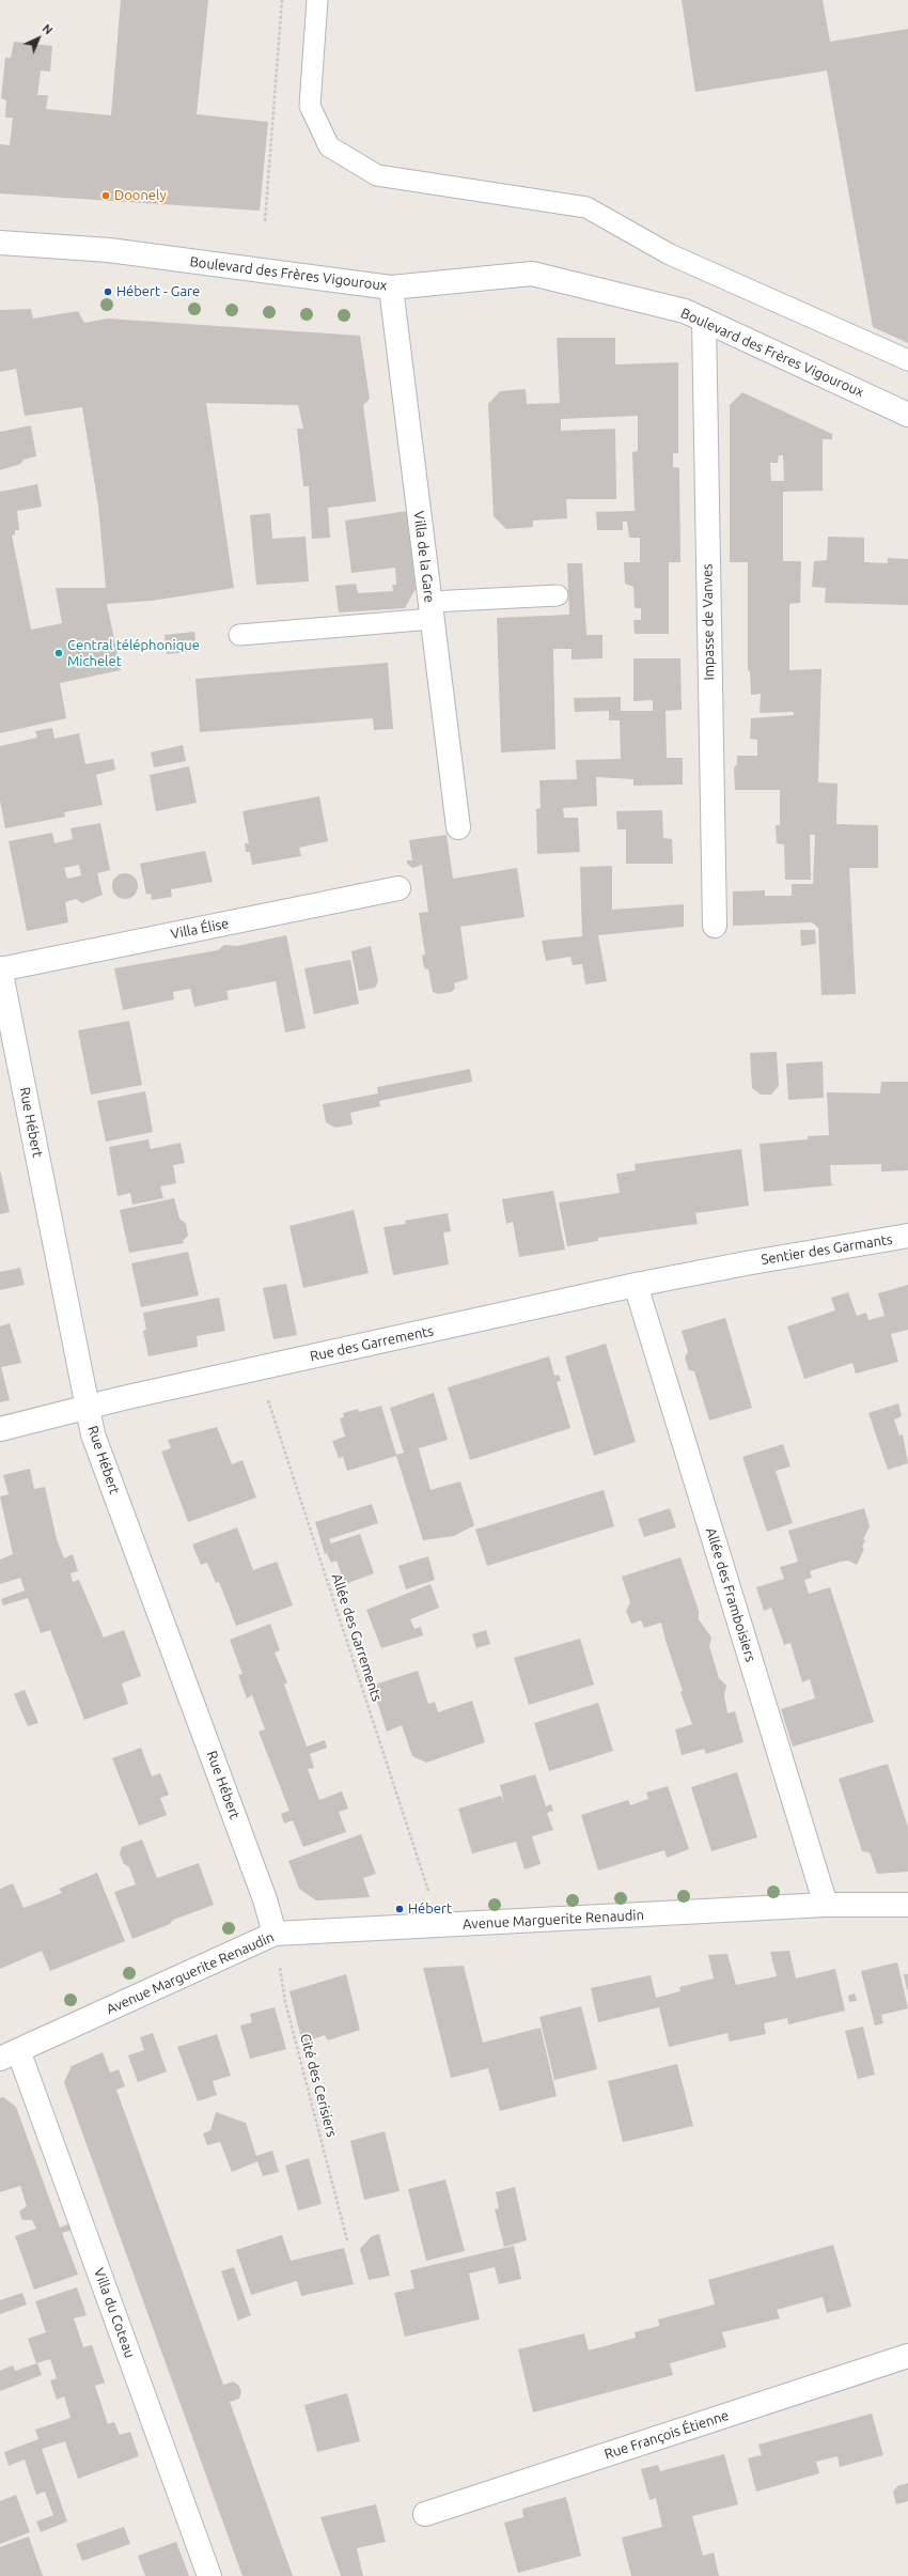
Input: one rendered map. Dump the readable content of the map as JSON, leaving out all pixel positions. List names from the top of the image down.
{
  "streets": {
    "street": [
      "Boulevard des Frères Vigouroux",
      "Villa de la Gare",
      "Impasse de Vanves",
      "Villa Élise",
      "Rue Hébert",
      "Sentier des Garmants",
      "Rue des Garrements",
      "Allée des Framboisiers",
      "Avenue Marguerite Renaudin",
      "Villa du Coteau",
      "Rue François Étienne"
    ],
    "path": ["Allée des Garrements", "Cité des Cerisiers"]
  },
  "crossings": [
    ["Boulevard des Frères Vigouroux", "Villa de la Gare"],
    ["Boulevard des Frères Vigouroux", "Impasse de Vanves"],
    ["Villa Élise", "Rue Hébert"],
    ["Rue Hébert", "Rue des Garrements"],
    ["Rue Hébert", "Avenue Marguerite Renaudin"],
    ["Rue Hébert", "Cité des Cerisiers"],
    ["Sentier des Garmants", "Rue des Garrements"],
    ["Rue des Garrements", "Allée des Framboisiers"],
    ["Allée des Framboisiers", "Avenue Marguerite Renaudin"],
    ["Avenue Marguerite Renaudin", "Cité des Cerisiers"],
    ["Avenue Marguerite Renaudin", "Villa du Coteau"]
  ],
  "places": [
    "Doonely",
    "Hébert - Gare",
    "Central téléphonique Michelet",
    "Hébert"
  ],
  "north": "top right"
}
